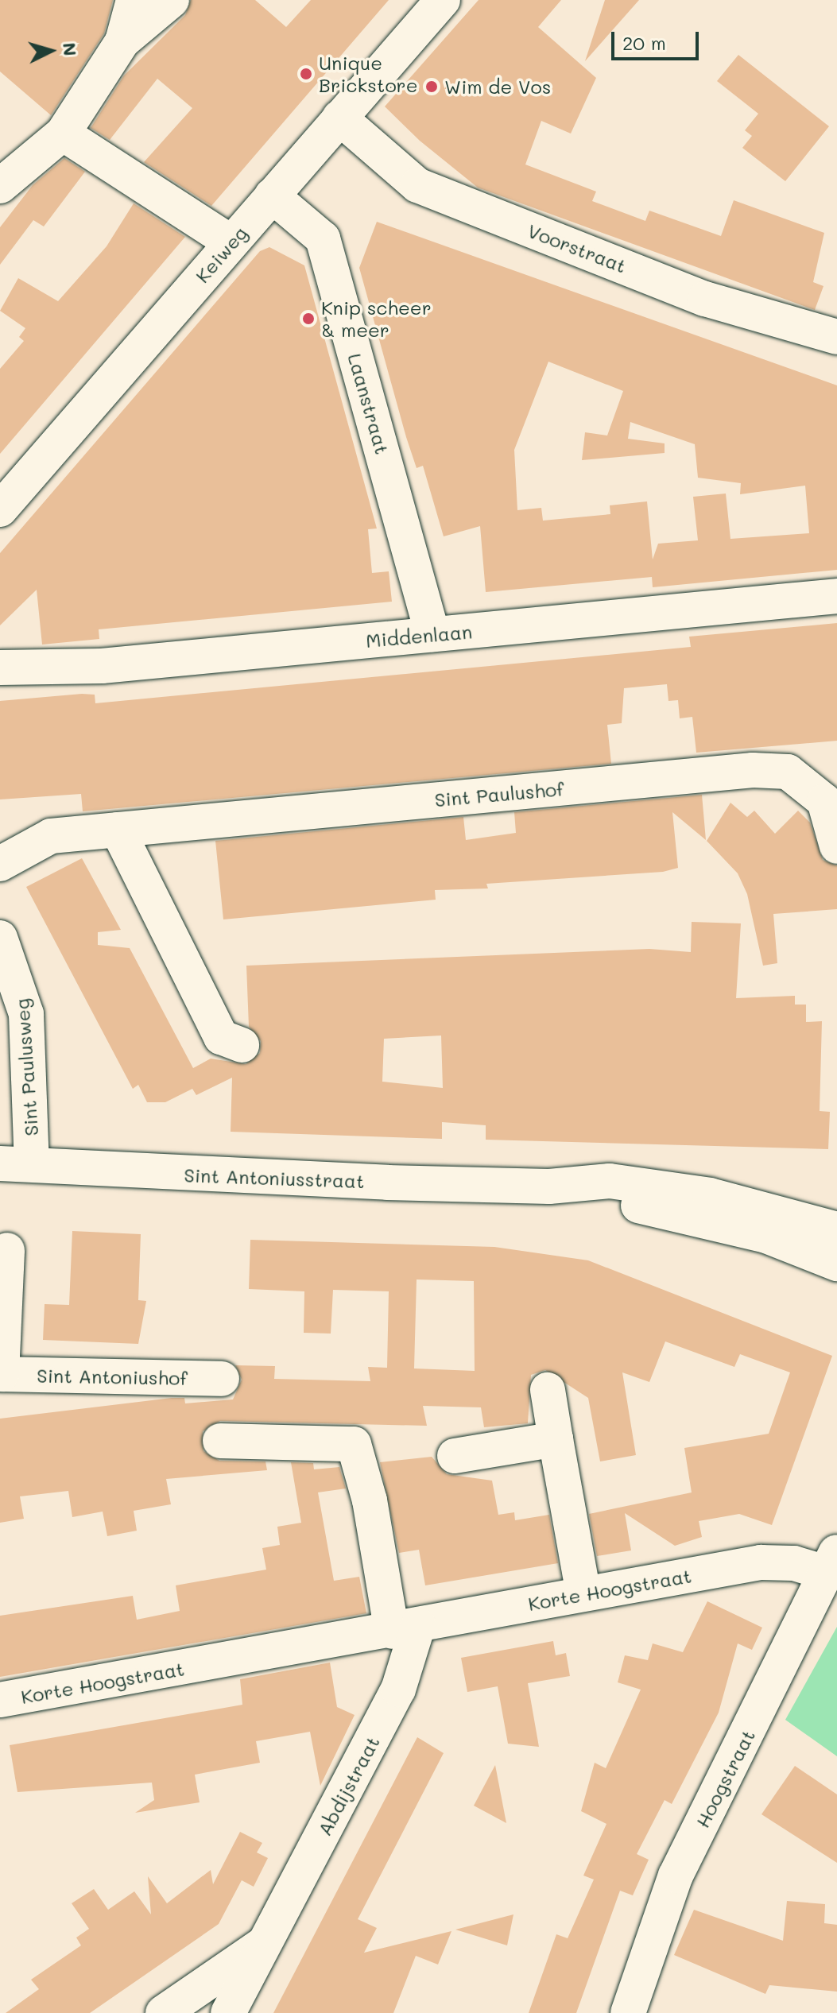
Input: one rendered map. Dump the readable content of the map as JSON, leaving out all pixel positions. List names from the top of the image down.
{
  "streets": {
    "street": [
      "Voorstraat",
      "Keiweg",
      "Laanstraat",
      "Middenlaan",
      "Sint Paulushof",
      "Sint Paulusweg",
      "Sint Antoniusstraat",
      "Sint Antoniushof",
      "Korte Hoogstraat",
      "Hoogstraat",
      "Abdijstraat"
    ]
  },
  "crossings": [
    ["Voorstraat", "Keiweg"],
    ["Keiweg", "Laanstraat"],
    ["Laanstraat", "Middenlaan"],
    ["Sint Paulusweg", "Sint Antoniusstraat"],
    ["Korte Hoogstraat", "Hoogstraat"],
    ["Korte Hoogstraat", "Abdijstraat"]
  ],
  "places": ["Unique Brickstore", "Wim de Vos", "Knip scheer & meer"],
  "scale_bar": "20 m",
  "north": "right"
}
